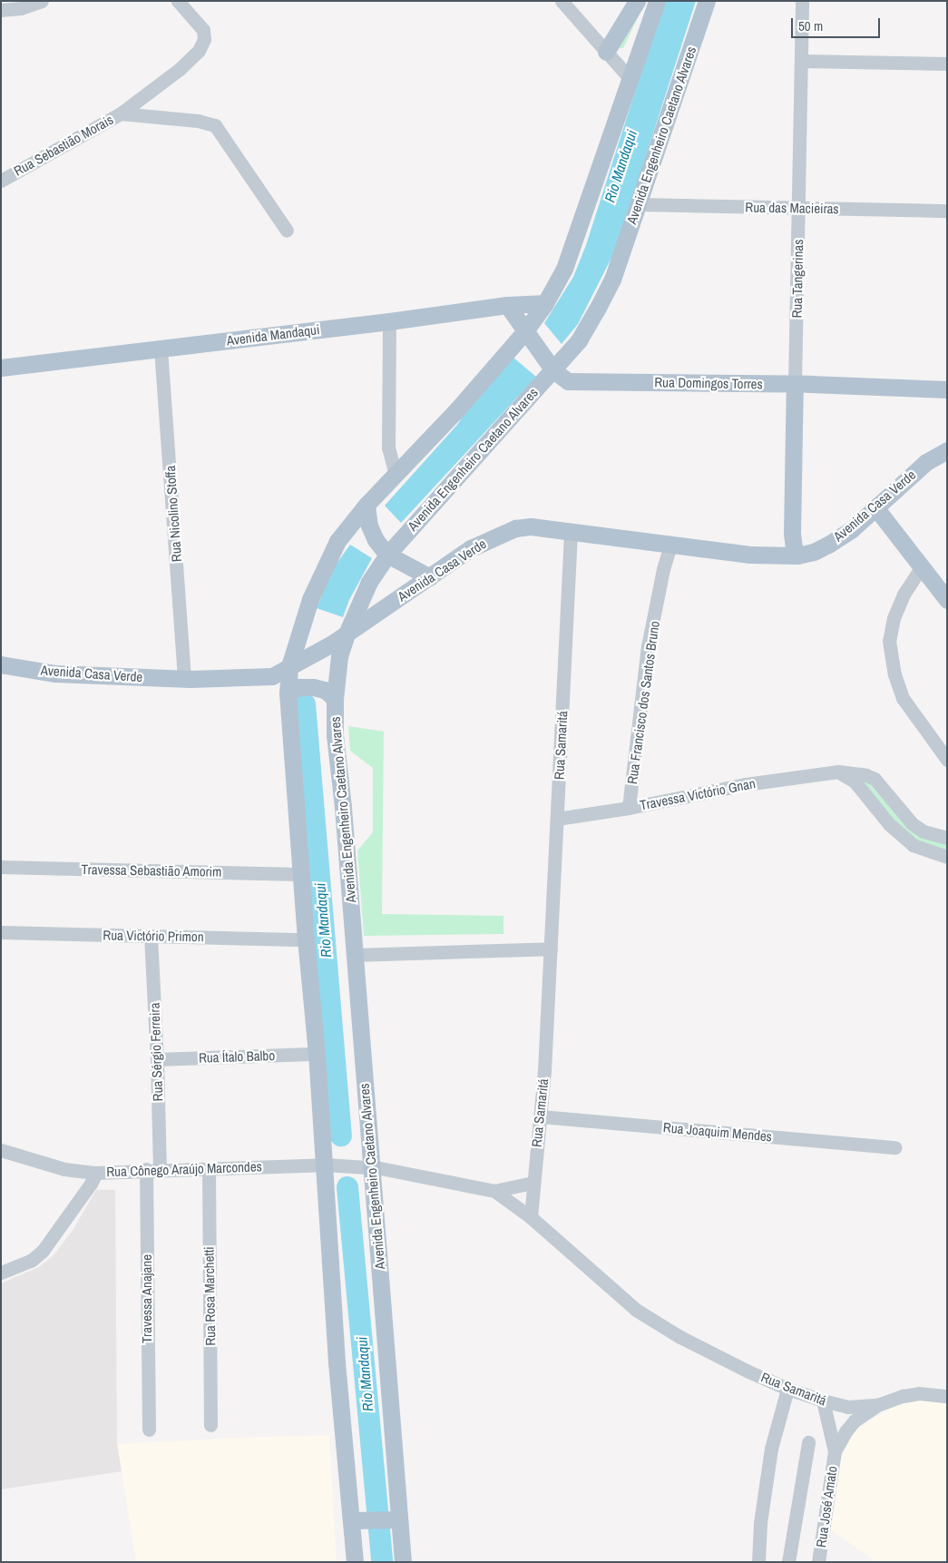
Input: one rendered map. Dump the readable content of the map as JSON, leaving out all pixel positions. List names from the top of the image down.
{
  "streets": {
    "main road": [
      "Avenida Engenheiro Caetano Alvares",
      "Rua Tangerinas",
      "Avenida Mandaqui",
      "Rua Domingos Torres",
      "Avenida Casa Verde"
    ],
    "street": [
      "Rua Sebastião Morais",
      "Rua das Macieiras",
      "Rua Nicolino Stoffa",
      "Rua Francisco dos Santos Bruno",
      "Rua Samaritá",
      "Travessa Victório Gnan",
      "Travessa Sebastião Amorim",
      "Rua Victório Primon",
      "Rua Sérgio Ferreira",
      "Rua Ítalo Balbo",
      "Rua Joaquim Mendes",
      "Rua Cônego Araújo Marcondes",
      "Rua Rosa Marchetti",
      "Travessa Anajane",
      "Rua José Amato"
    ]
  },
  "crossings": [
    ["Avenida Engenheiro Caetano Alvares", "Rua das Macieiras"],
    ["Avenida Engenheiro Caetano Alvares", "Rua Domingos Torres"],
    ["Avenida Engenheiro Caetano Alvares", "Avenida Casa Verde"],
    ["Avenida Engenheiro Caetano Alvares", "Rua Cônego Araújo Marcondes"],
    ["Rua das Macieiras", "Rua Tangerinas"],
    ["Rua Tangerinas", "Rua Domingos Torres"],
    ["Rua Tangerinas", "Avenida Casa Verde"],
    ["Avenida Mandaqui", "Rua Domingos Torres"],
    ["Avenida Mandaqui", "Rua Nicolino Stoffa"],
    ["Avenida Casa Verde", "Rua Nicolino Stoffa"],
    ["Avenida Casa Verde", "Rua Francisco dos Santos Bruno"],
    ["Avenida Casa Verde", "Rua Samaritá"],
    ["Rua Francisco dos Santos Bruno", "Travessa Victório Gnan"],
    ["Rua Samaritá", "Travessa Victório Gnan"],
    ["Rua Samaritá", "Rua Joaquim Mendes"],
    ["Rua Samaritá", "Rua José Amato"],
    ["Rua Victório Primon", "Rua Sérgio Ferreira"],
    ["Rua Sérgio Ferreira", "Rua Ítalo Balbo"],
    ["Rua Sérgio Ferreira", "Rua Cônego Araújo Marcondes"],
    ["Rua Sérgio Ferreira", "Travessa Anajane"],
    ["Rua Cônego Araújo Marcondes", "Rua Rosa Marchetti"],
    ["Rua Cônego Araújo Marcondes", "Travessa Anajane"]
  ],
  "water": ["Rio Mandaqui"],
  "scale_bar": "50 m"
}
